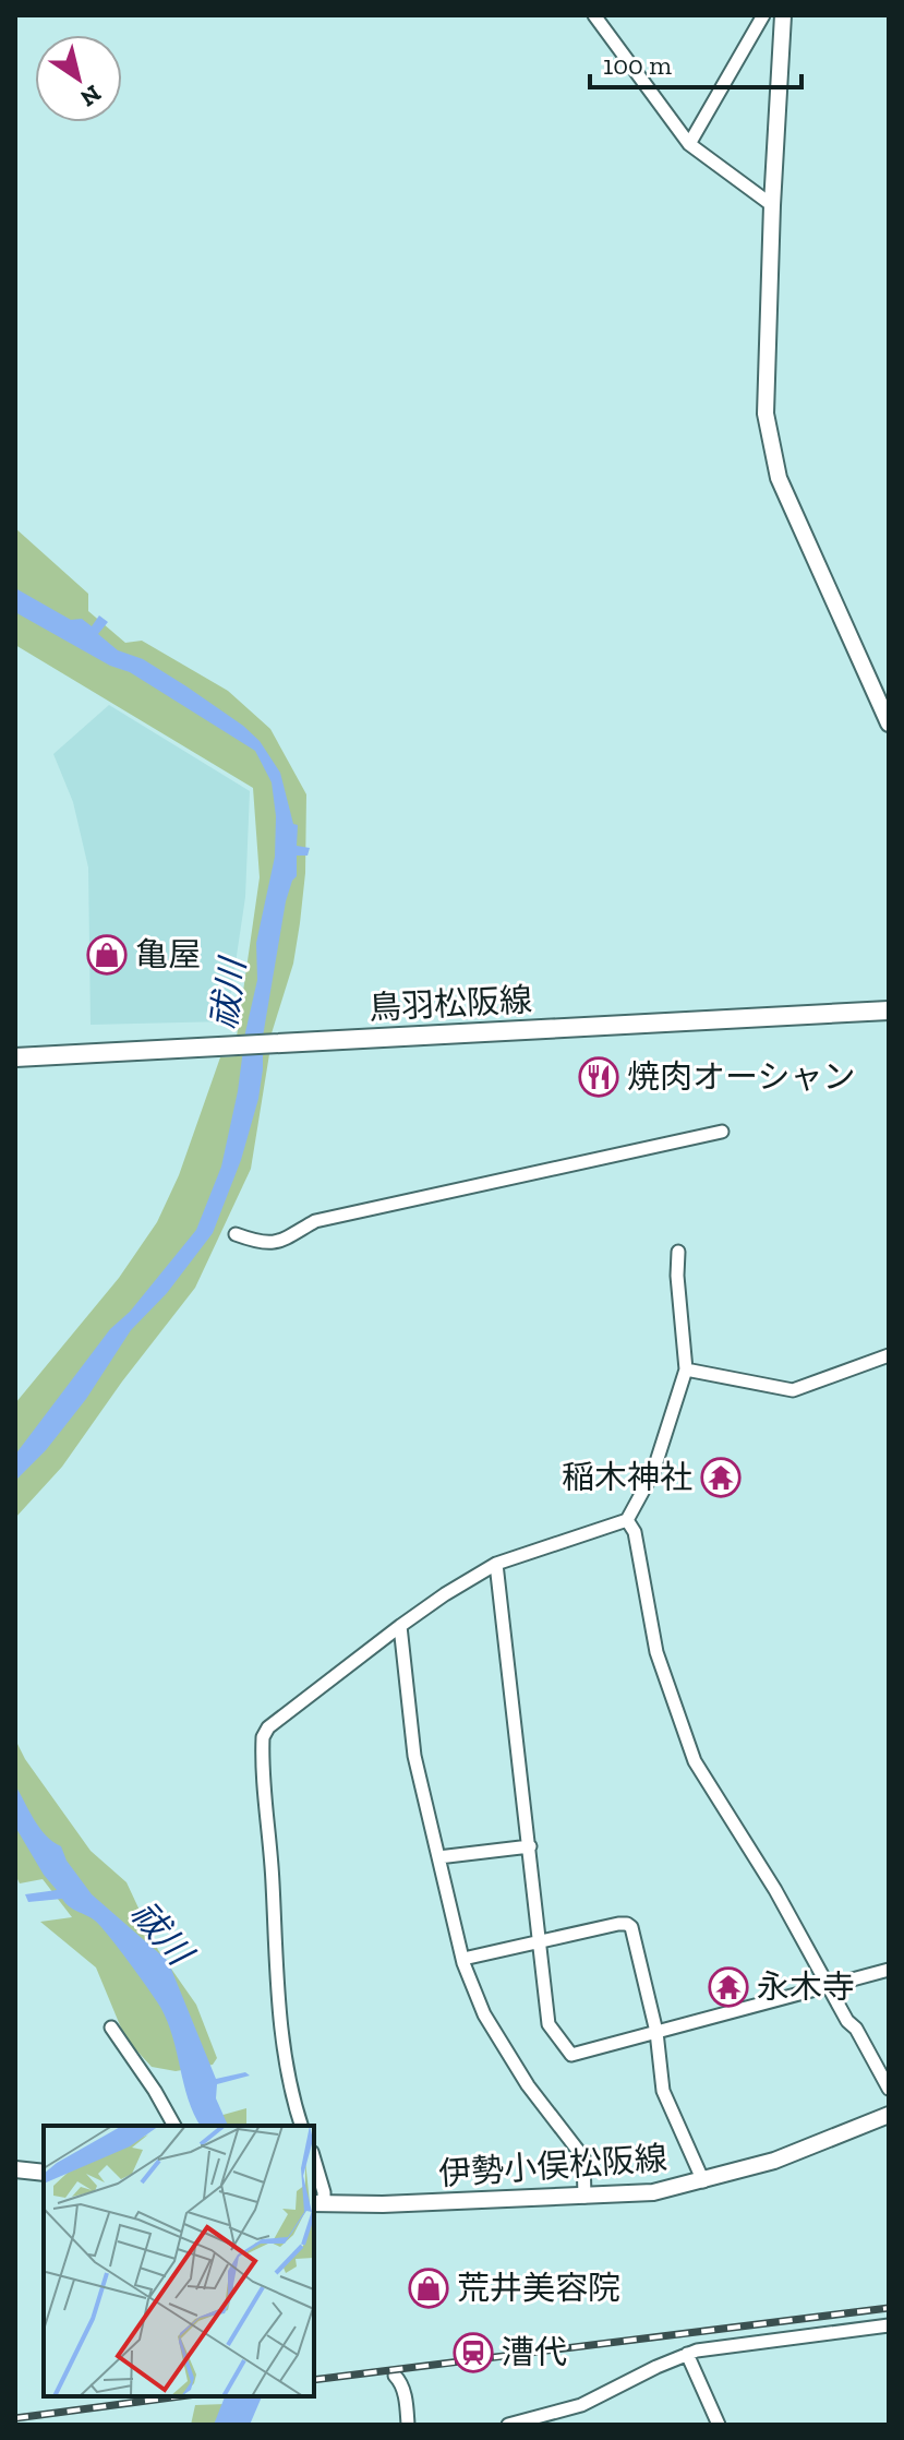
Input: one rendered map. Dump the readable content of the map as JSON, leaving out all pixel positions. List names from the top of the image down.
{
  "streets": {
    "main road": ["鳥羽松阪線"],
    "street": ["伊勢小俣松阪線"]
  },
  "water": ["祓川"],
  "places": {
    "shop": ["亀屋", "荒井美容院"],
    "restaurant": ["焼肉オーシャン"],
    "temple": ["稲木神社", "永木寺"],
    "station": ["漕代"]
  },
  "scale_bar": "100 m",
  "north": "bottom right"
}
